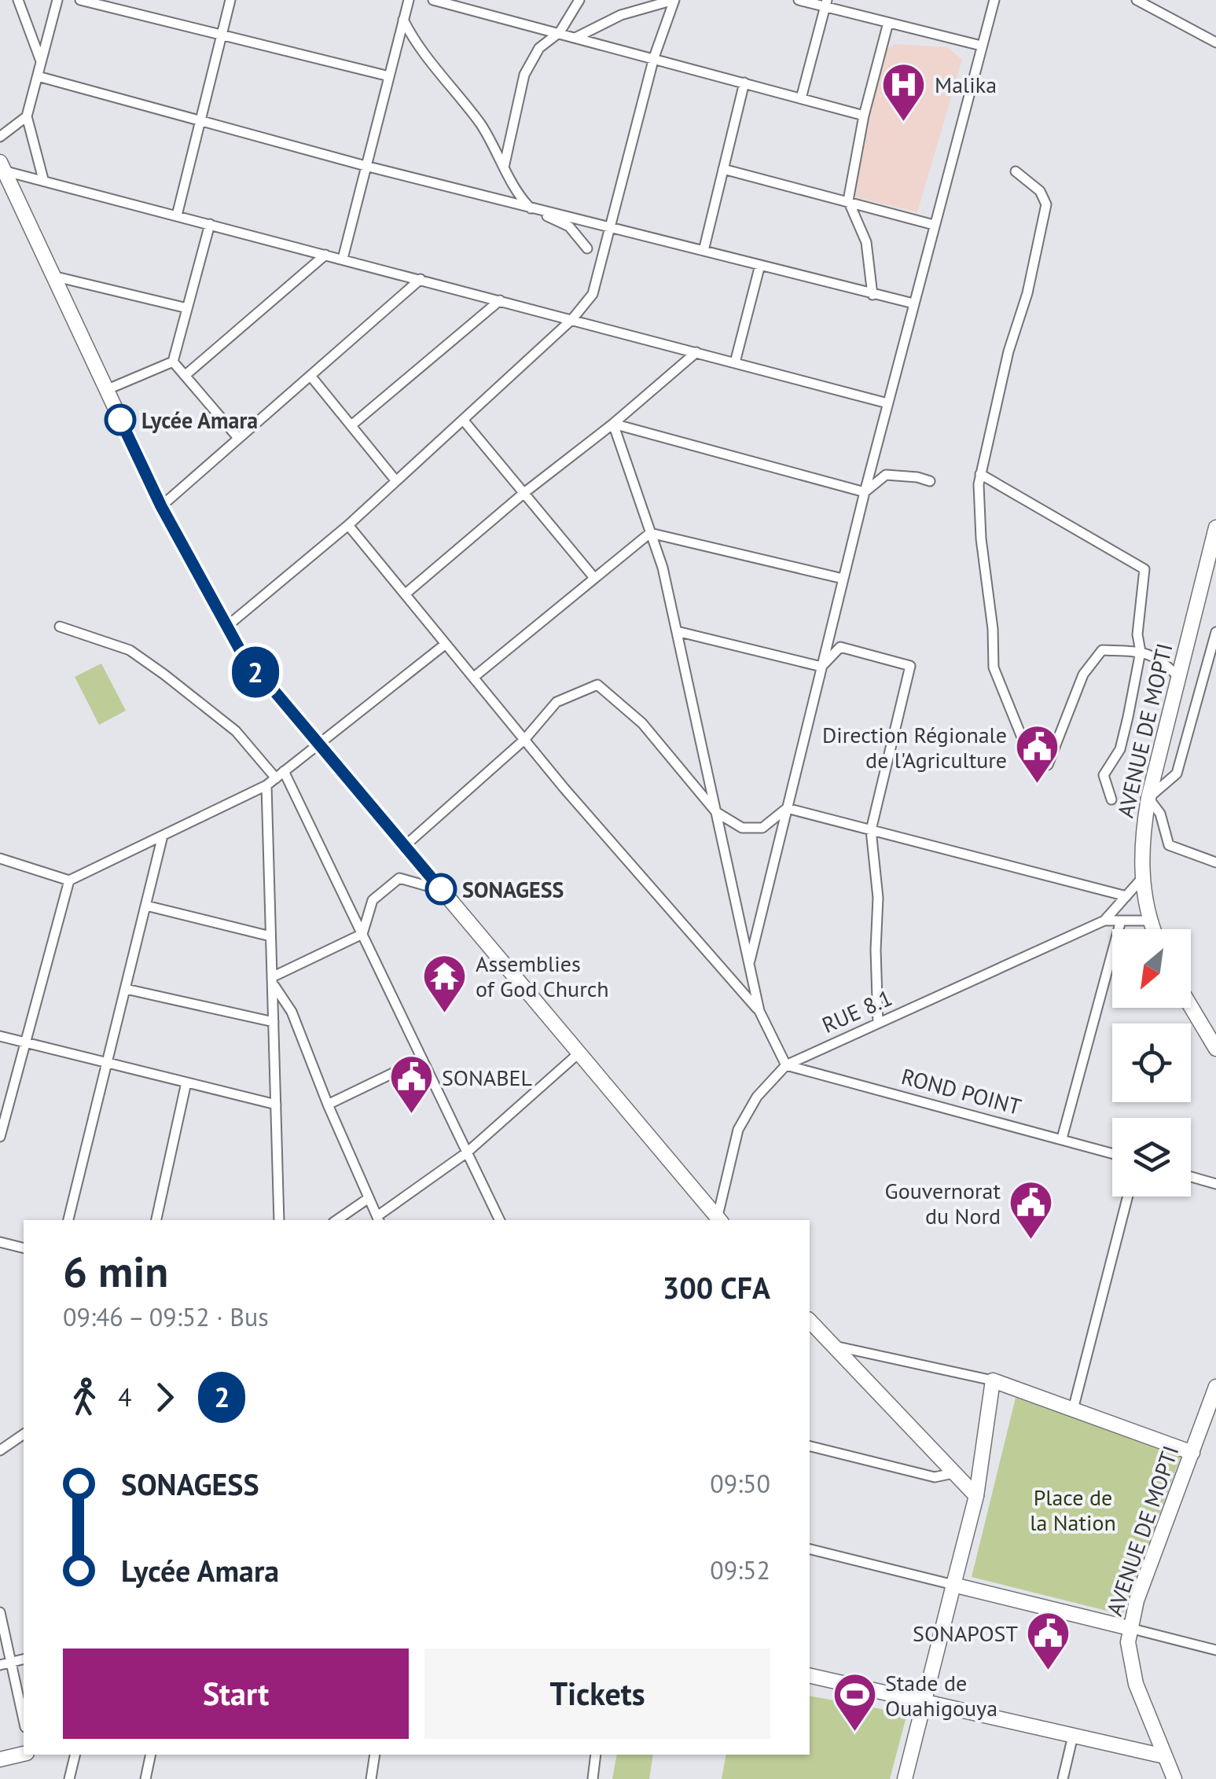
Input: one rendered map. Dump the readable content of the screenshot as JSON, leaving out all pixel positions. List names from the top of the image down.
{
  "streets": {
    "main road": ["AVENUE DE MOPTI"],
    "street": ["RUE 8.1", "ROND POINT"]
  },
  "crossings": [
    ["AVENUE DE MOPTI", "RUE 8.1"],
    ["RUE 8.1", "ROND POINT"]
  ],
  "parks": ["Place de la Nation"],
  "places": {
    "hospital": ["Malika"],
    "other": ["Lycée Amara", "SONAGESS"],
    "public building": [
      "Direction Régionale de l'Agriculture",
      "SONABEL",
      "Gouvernorat du Nord",
      "SONAPOST"
    ],
    "temple": ["Assemblies of God Church"],
    "sports": ["Stade de Ouahigouya"]
  },
  "lines": ["bus line 2"],
  "north": "bottom left",
  "page": {
    "on_map": "2",
    "heading": ["6 min", "09:46 – 09:52 · Bus", "300 CFA"],
    "legs": ["4", "2"],
    "list": [
      {
        "name": "SONAGESS",
        "value": "09:50"
      },
      {
        "name": "Lycée Amara",
        "value": "09:52"
      }
    ],
    "buttons": ["Start", "Tickets"]
  }
}
